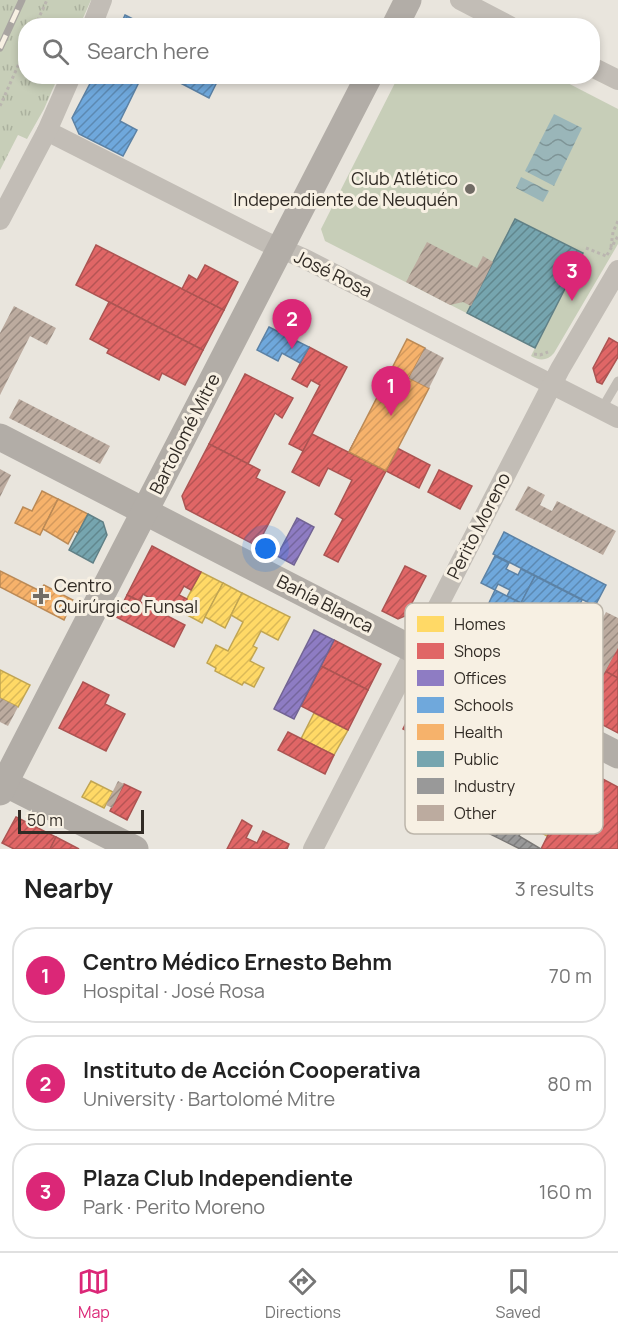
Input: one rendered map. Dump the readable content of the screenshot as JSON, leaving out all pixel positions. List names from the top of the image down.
{
  "streets": {
    "street": [
      "José Rosa",
      "Bartolomé Mitre",
      "Perito Moreno",
      "Bahía Blanca"
    ]
  },
  "crossings": [
    ["José Rosa", "Bartolomé Mitre"],
    ["José Rosa", "Perito Moreno"],
    ["Bartolomé Mitre", "Bahía Blanca"]
  ],
  "places": {
    "other": ["Club Atlético Independiente de Neuquén"],
    "health": ["Centro Quirúrgico Funsal"]
  },
  "legend": [
    "Homes",
    "Shops",
    "Offices",
    "Schools",
    "Health",
    "Public",
    "Industry",
    "Other"
  ],
  "scale_bar": "50 m",
  "page": {
    "search": "Search here",
    "pins": ["3", "2", "1"],
    "scale": "50 m",
    "heading": ["Nearby", "3 results"],
    "list": [
      {
        "mark": "1",
        "name": "Centro Médico Ernesto Behm",
        "note": "Hospital · José Rosa",
        "value": "70 m"
      },
      {
        "mark": "2",
        "name": "Instituto de Acción Cooperativa",
        "note": "University · Bartolomé Mitre",
        "value": "80 m"
      },
      {
        "mark": "3",
        "name": "Plaza Club Independiente",
        "note": "Park · Perito Moreno",
        "value": "160 m"
      }
    ],
    "nav": ["Map", "Directions", "Saved"]
  }
}
